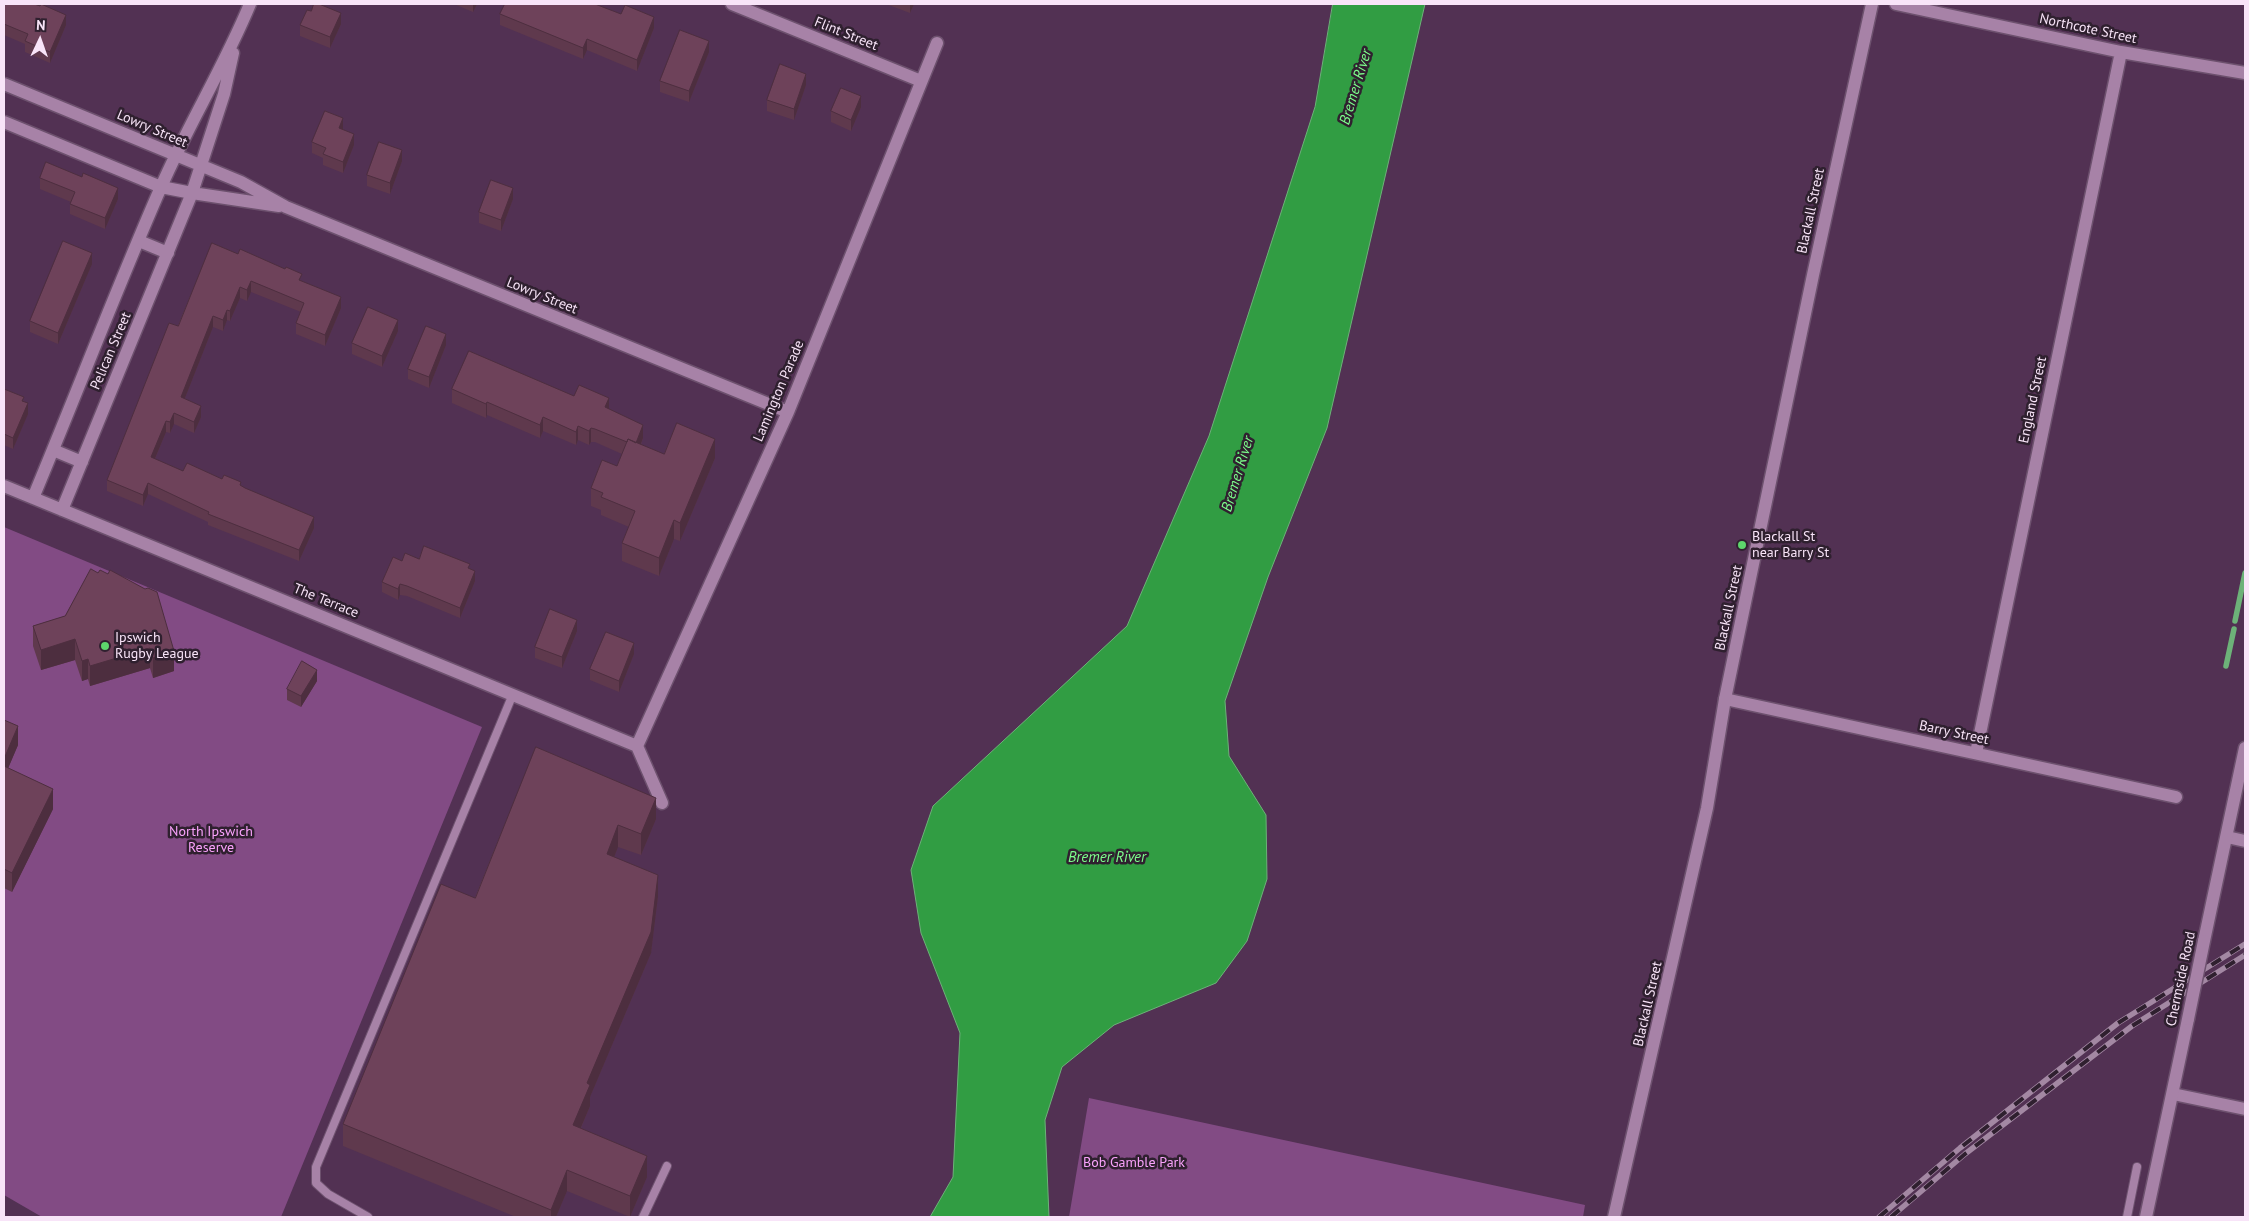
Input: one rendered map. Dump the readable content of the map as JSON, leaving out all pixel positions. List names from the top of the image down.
{
  "streets": {
    "street": [
      "Northcote Street",
      "Flint Street",
      "Lowry Street",
      "Blackall Street",
      "Pelican Street",
      "Lamington Parade",
      "England Street",
      "The Terrace",
      "Barry Street",
      "Chermside Road"
    ]
  },
  "crossings": [
    ["Northcote Street", "England Street"],
    ["Flint Street", "Lamington Parade"],
    ["Lowry Street", "Pelican Street"],
    ["Lowry Street", "Lamington Parade"],
    ["Blackall Street", "Barry Street"],
    ["Pelican Street", "The Terrace"],
    ["Lamington Parade", "The Terrace"],
    ["England Street", "Barry Street"]
  ],
  "water": ["Bremer River"],
  "parks": ["North Ipswich Reserve", "Bob Gamble Park"],
  "places": ["Blackall St near Barry St", "Ipswich Rugby League"],
  "north": "top"
}
